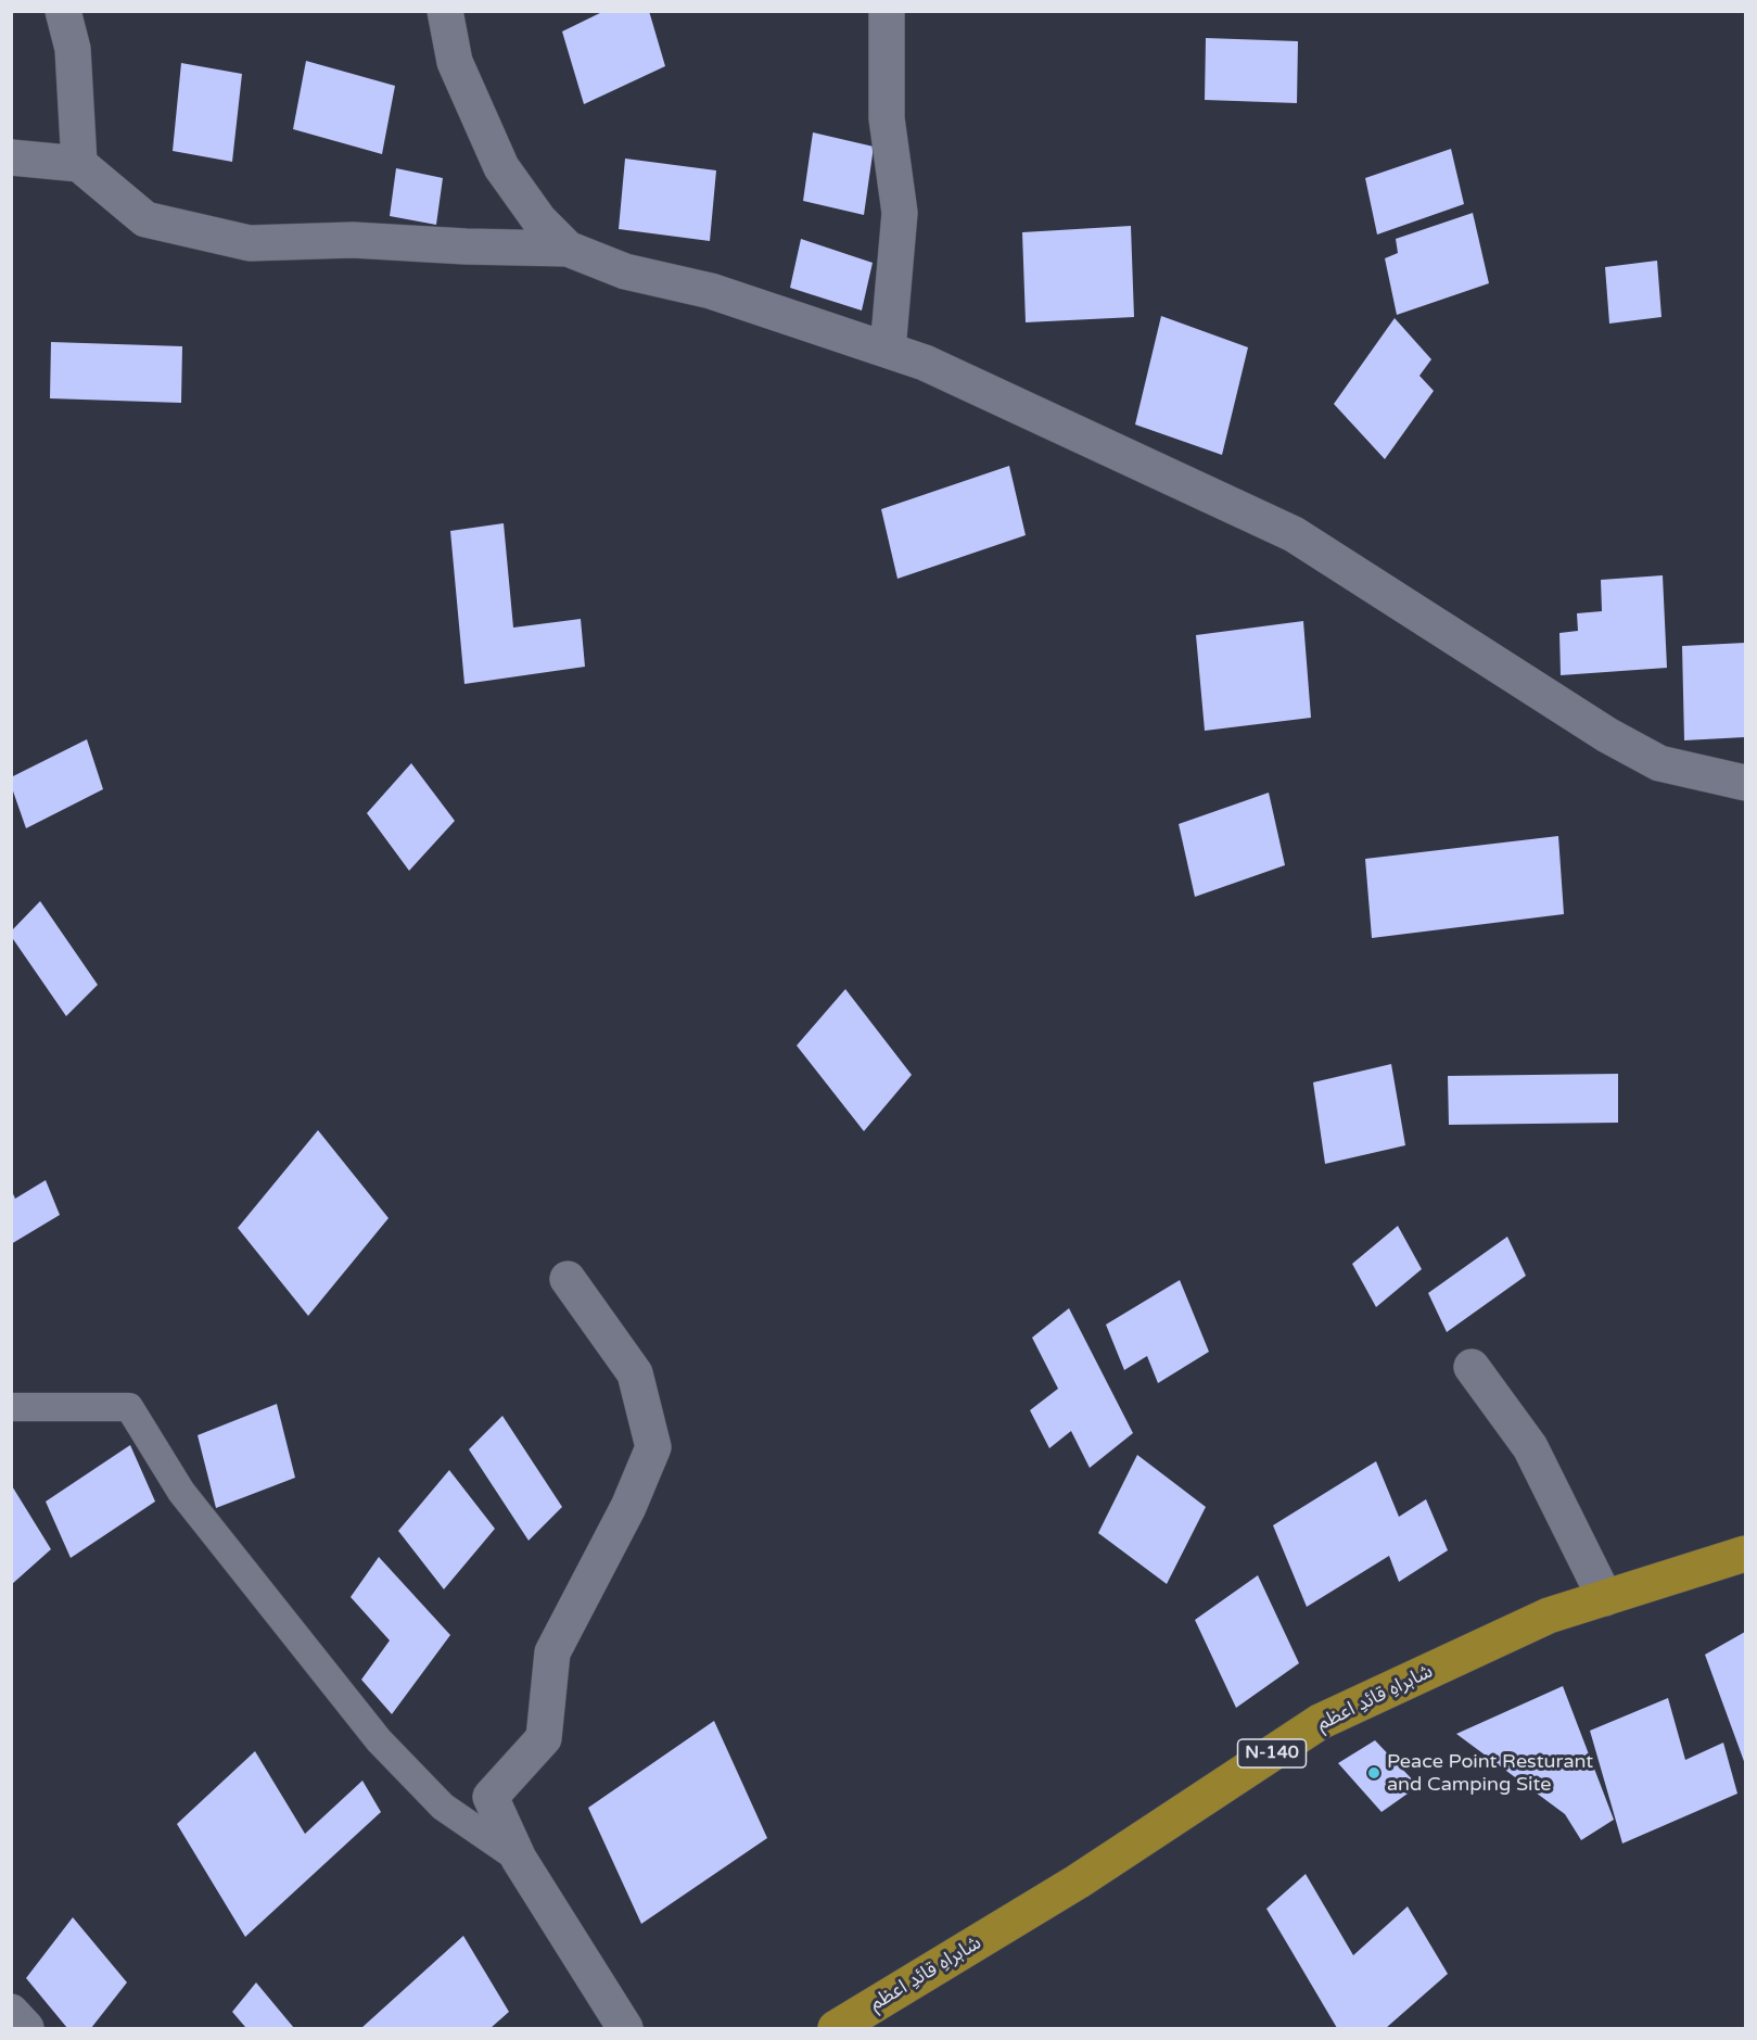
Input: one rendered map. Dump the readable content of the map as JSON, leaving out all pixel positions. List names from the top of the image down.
{
  "streets": {
    "highway": ["شاہراہِ قائدِ اعظم", "N-140"]
  },
  "places": ["Peace Point Resturant and Camping Site"]
}
